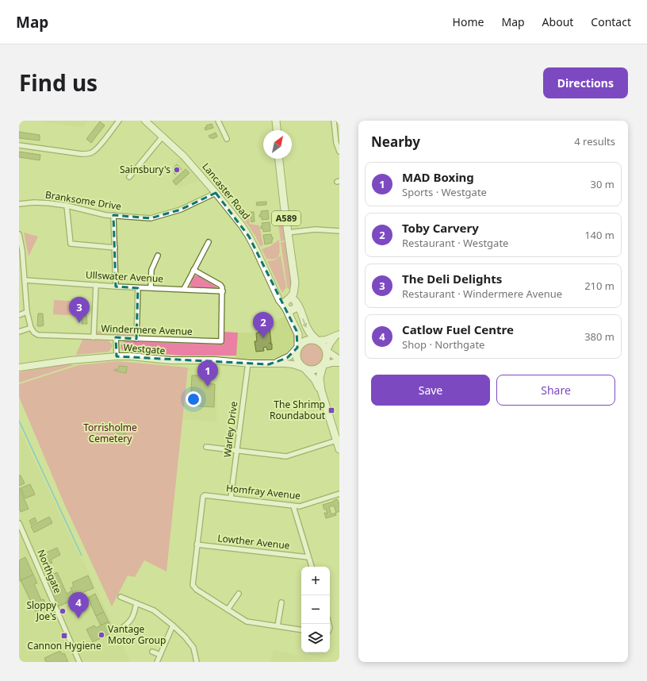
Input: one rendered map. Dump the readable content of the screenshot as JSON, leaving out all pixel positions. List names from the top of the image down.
{
  "streets": {
    "main road": ["Lancaster Road", "A589"],
    "street": [
      "Branksome Drive",
      "Ullswater Avenue",
      "Windermere Avenue",
      "Westgate",
      "Warley Drive",
      "Homfray Avenue",
      "Lowther Avenue",
      "Northgate"
    ]
  },
  "crossings": [
    ["Lancaster Road", "Branksome Drive"],
    ["Lancaster Road", "A589"],
    ["Lancaster Road", "Westgate"],
    ["A589", "Westgate"],
    ["Ullswater Avenue", "Windermere Avenue"],
    ["Westgate", "Warley Drive"],
    ["Warley Drive", "Homfray Avenue"],
    ["Homfray Avenue", "Lowther Avenue"]
  ],
  "parks": ["Torrisholme Cemetery"],
  "places": {
    "other": ["Sainsbury's", "Sloppy Joe's", "Vantage Motor Group"],
    "transit": ["The Shrimp Roundabout", "Cannon Hygiene"]
  },
  "north": "top right",
  "page": {
    "header": "Map",
    "nav": [
      "Home",
      "Map",
      "About",
      "Contact"
    ],
    "title": "Find us",
    "buttons": [
      "Directions",
      ["Save", "Share"]
    ],
    "heading": ["Nearby", "4 results"],
    "list": [
      {
        "mark": "1",
        "name": "MAD Boxing",
        "note": "Sports · Westgate",
        "value": "30 m"
      },
      {
        "mark": "2",
        "name": "Toby Carvery",
        "note": "Restaurant · Westgate",
        "value": "140 m"
      },
      {
        "mark": "3",
        "name": "The Deli Delights",
        "note": "Restaurant · Windermere Avenue",
        "value": "210 m"
      },
      {
        "mark": "4",
        "name": "Catlow Fuel Centre",
        "note": "Shop · Northgate",
        "value": "380 m"
      }
    ],
    "pins": [
      "3",
      "2",
      "1",
      "4"
    ],
    "map_buttons": ["+", "−"]
  }
}
